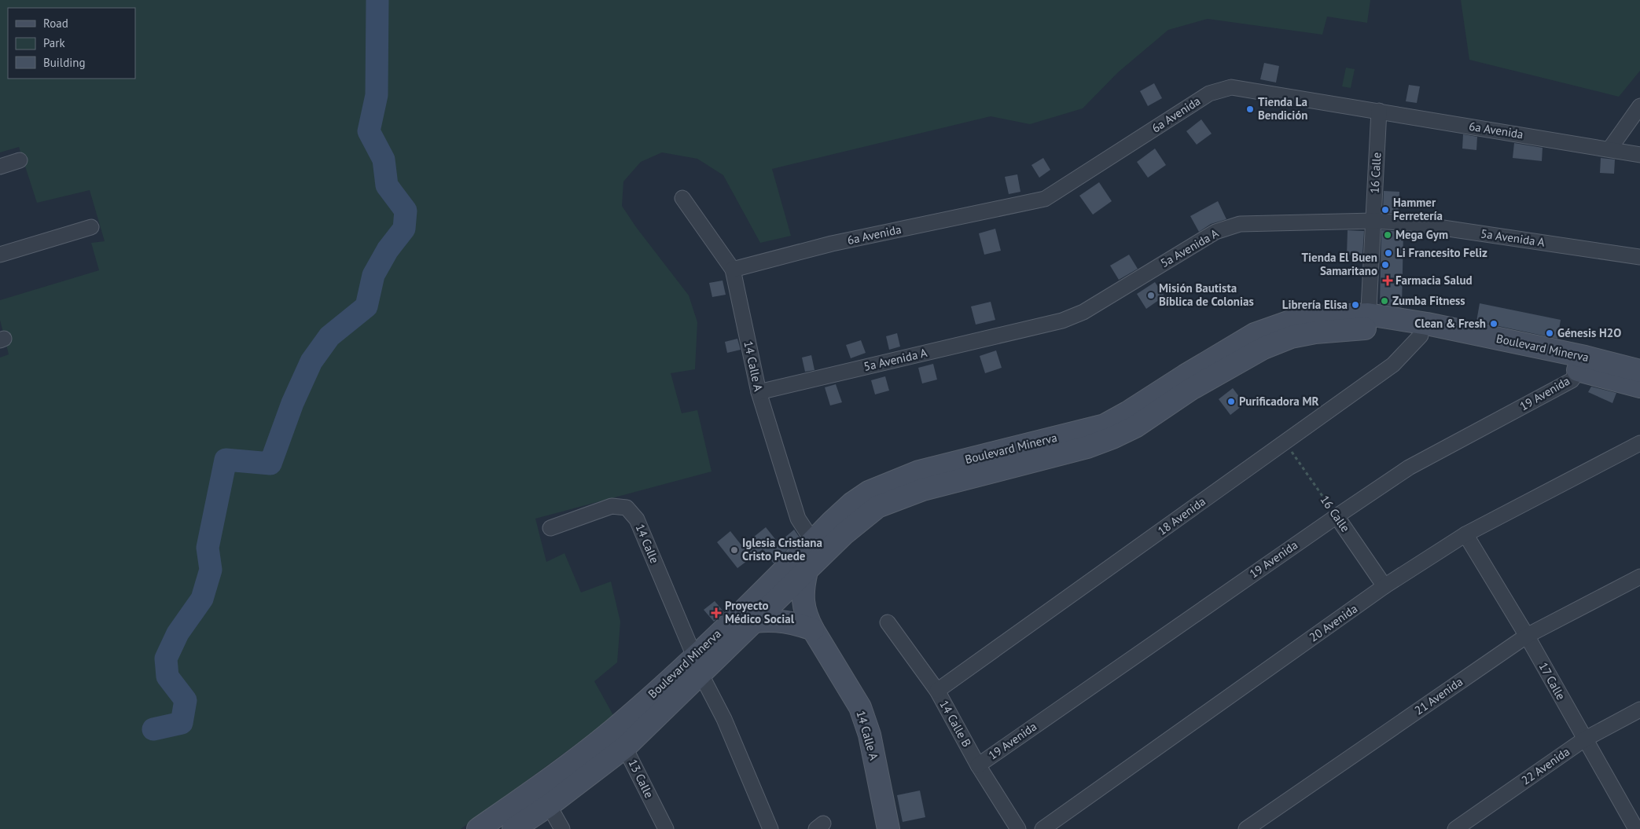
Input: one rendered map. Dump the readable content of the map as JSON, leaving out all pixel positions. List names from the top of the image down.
{
  "streets": {
    "street": [
      "6a Avenida",
      "16 Calle",
      "5a Avenida A",
      "Boulevard Minerva",
      "14 Calle A",
      "19 Avenida",
      "18 Avenida",
      "14 Calle",
      "20 Avenida",
      "17 Calle",
      "21 Avenida",
      "14 Calle B",
      "22 Avenida",
      "13 Calle"
    ]
  },
  "crossings": [
    ["6a Avenida", "16 Calle"],
    ["6a Avenida", "14 Calle A"],
    ["16 Calle", "5a Avenida A"],
    ["16 Calle", "Boulevard Minerva"],
    ["16 Calle", "19 Avenida"],
    ["16 Calle", "18 Avenida"],
    ["16 Calle", "20 Avenida"],
    ["5a Avenida A", "14 Calle A"],
    ["Boulevard Minerva", "14 Calle A"],
    ["Boulevard Minerva", "19 Avenida"],
    ["Boulevard Minerva", "18 Avenida"],
    ["Boulevard Minerva", "14 Calle"],
    ["Boulevard Minerva", "13 Calle"],
    ["19 Avenida", "14 Calle B"],
    ["18 Avenida", "14 Calle B"],
    ["20 Avenida", "17 Calle"],
    ["17 Calle", "21 Avenida"],
    ["17 Calle", "22 Avenida"]
  ],
  "places": {
    "other": [
      "Tienda La Bendición",
      "Hammer Ferretería",
      "Mega Gym",
      "Li Francesito Feliz",
      "Tienda El Buen Samaritano",
      "Misión Bautista Bíblica de Colonias",
      "Zumba Fitness",
      "Librería Elisa",
      "Clean & Fresh",
      "Génesis H2O",
      "Purificadora MR",
      "Iglesia Cristiana Cristo Puede"
    ],
    "health": ["Farmacia Salud", "Proyecto Médico Social"]
  },
  "legend": ["Road", "Park", "Building"]
}
